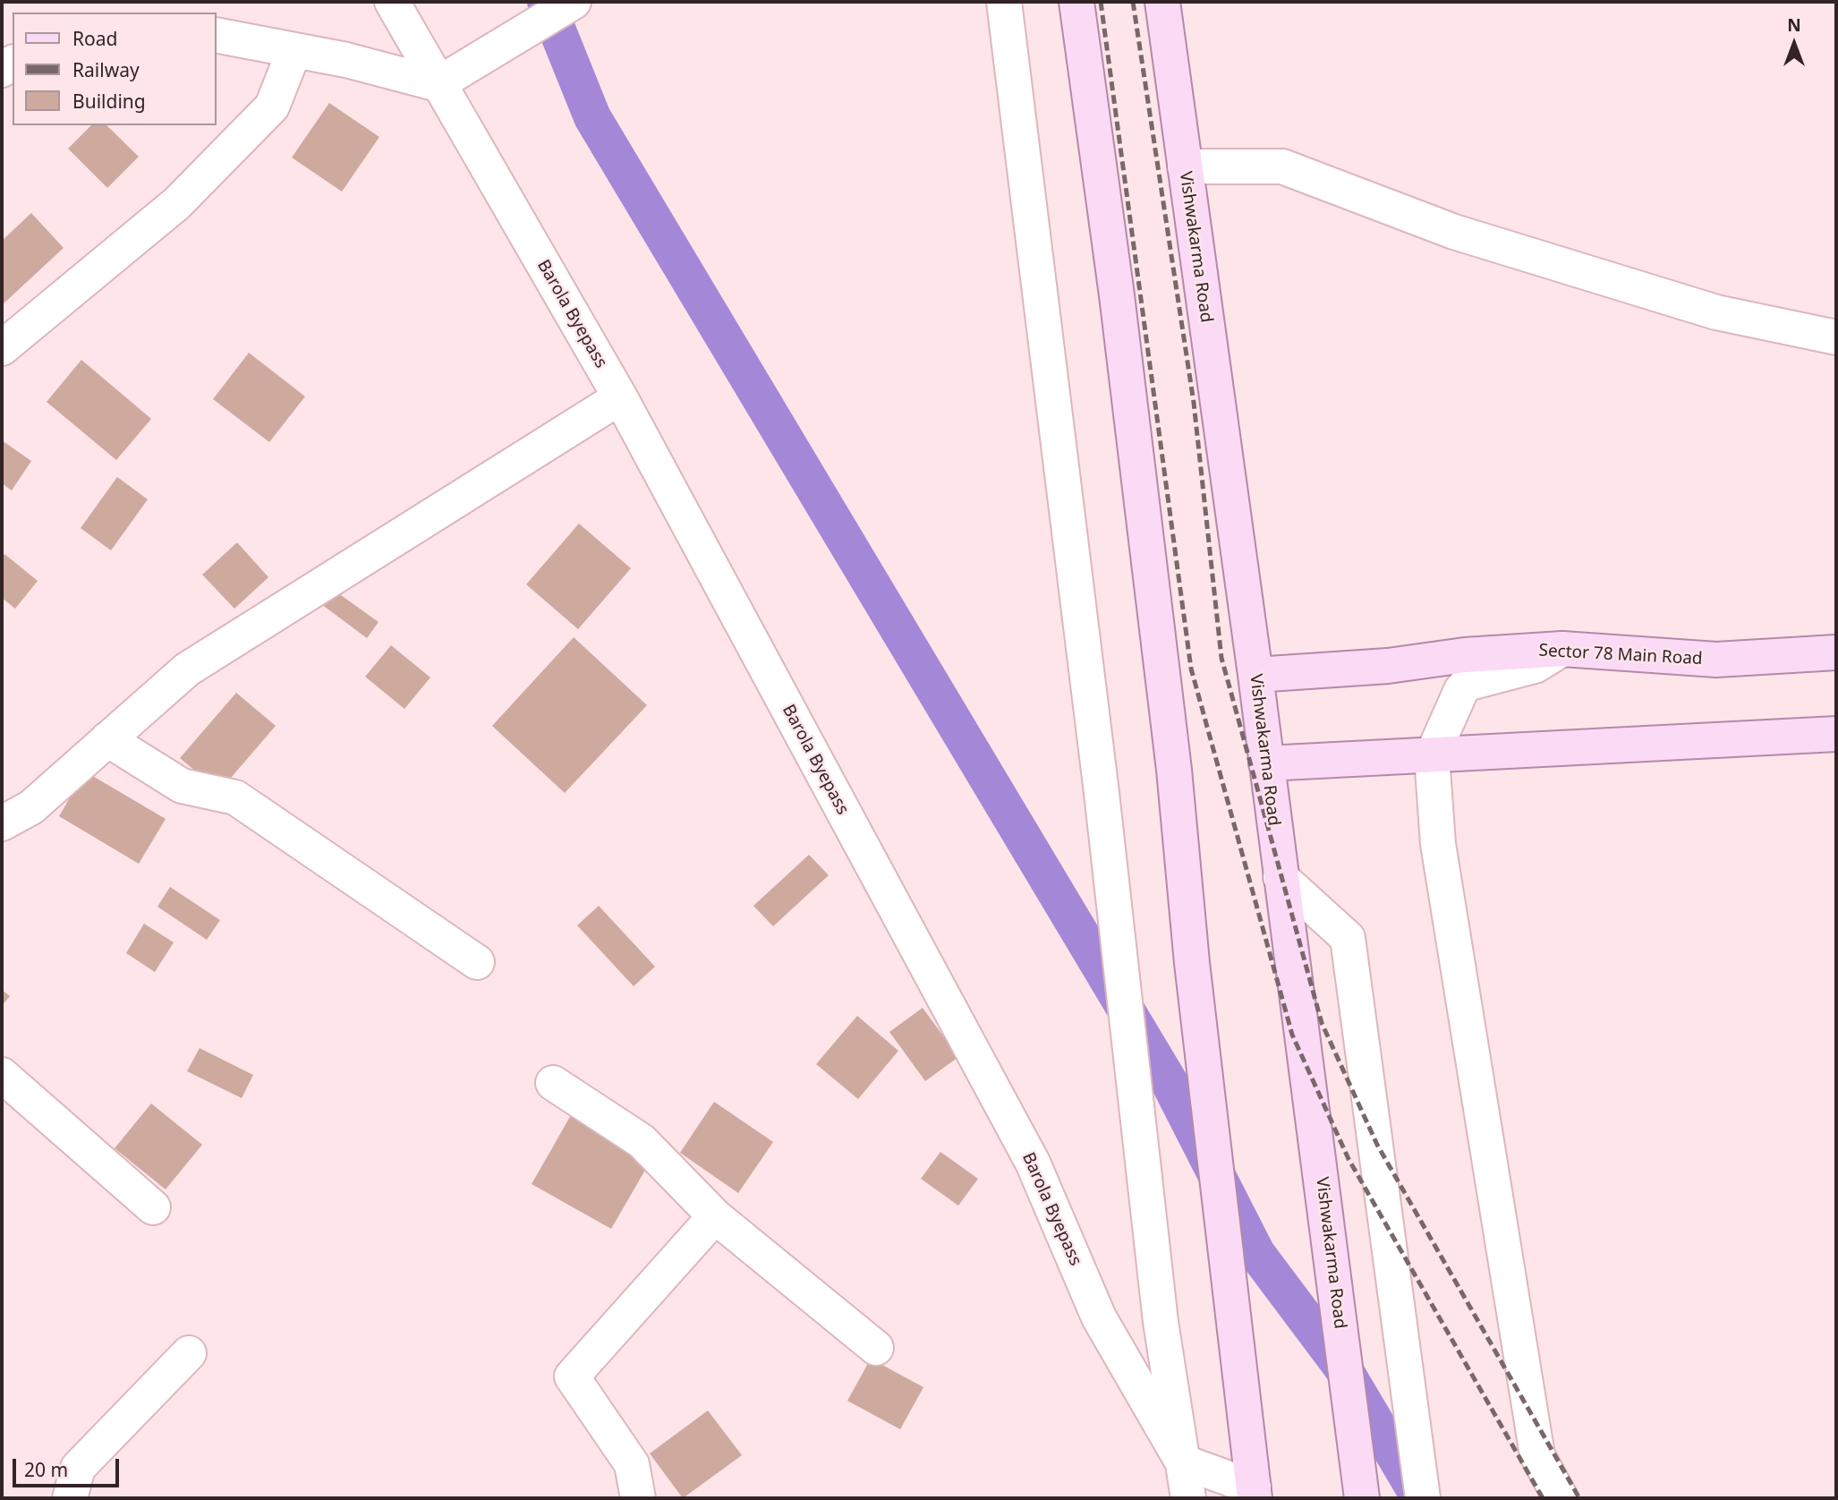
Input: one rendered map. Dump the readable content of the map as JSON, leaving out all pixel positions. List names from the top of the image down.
{
  "streets": {
    "main road": ["Vishwakarma Road", "Sector 78 Main Road"],
    "street": ["Barola Byepass"]
  },
  "crossings": [
    ["Vishwakarma Road", "Sector 78 Main Road"]
  ],
  "legend": ["Road", "Railway", "Building"],
  "scale_bar": "20 m",
  "north": "top"
}
